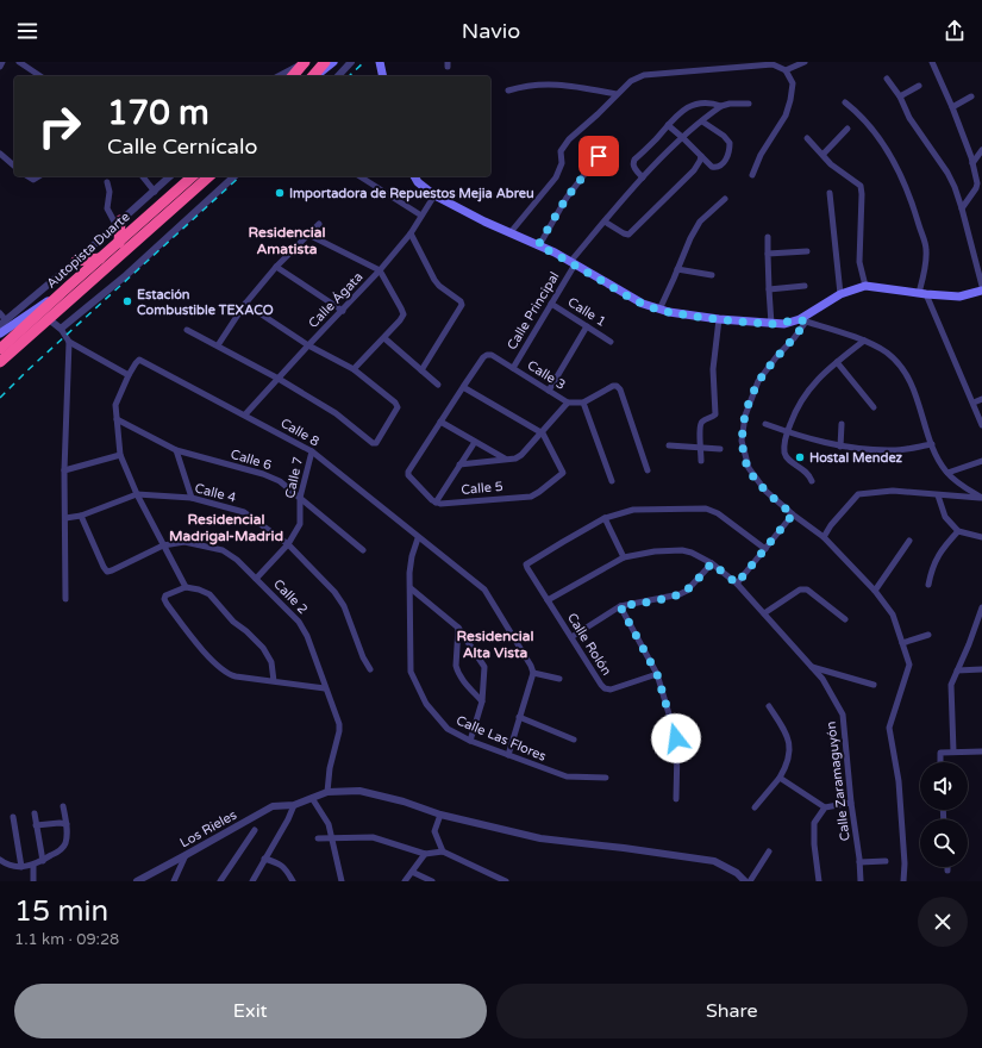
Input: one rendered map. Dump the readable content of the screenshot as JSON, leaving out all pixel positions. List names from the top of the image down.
{
  "streets": {
    "highway": ["Autopista Duarte"],
    "street": [
      "Calle Ágata",
      "Calle Principal",
      "Calle 1",
      "Calle 3",
      "Calle 8",
      "Calle 6",
      "Calle 7",
      "Calle 5",
      "Calle 4",
      "Calle 2",
      "Calle Rolón",
      "Calle Las Flores",
      "Calle Zaramaguyón",
      "Los Rieles"
    ]
  },
  "crossings": [
    ["Calle Ágata", "Calle 8"],
    ["Calle Principal", "Calle 1"],
    ["Calle Principal", "Calle 3"],
    ["Calle 8", "Calle 6"],
    ["Calle 8", "Calle 7"],
    ["Calle 8", "Calle 4"],
    ["Calle 8", "Calle 2"],
    ["Calle 8", "Calle Las Flores"],
    ["Calle 6", "Calle 7"],
    ["Calle 7", "Calle 4"],
    ["Calle 7", "Calle 2"],
    ["Calle 4", "Calle 2"],
    ["Calle 2", "Los Rieles"],
    ["Calle Rolón", "Calle Zaramaguyón"]
  ],
  "districts": ["Residencial Amatista", "Residencial Madrigal-Madrid", "Residencial Alta Vista"],
  "places": ["Importadora de Repuestos Mejia Abreu", "Estación Combustible TEXACO", "Hostal Mendez"],
  "page": {
    "header": "Navio",
    "turn": ["170 m", "Calle Cernícalo"],
    "heading": ["15 min", "1.1 km · 09:28"],
    "buttons": ["Exit", "Share"]
  }
}
